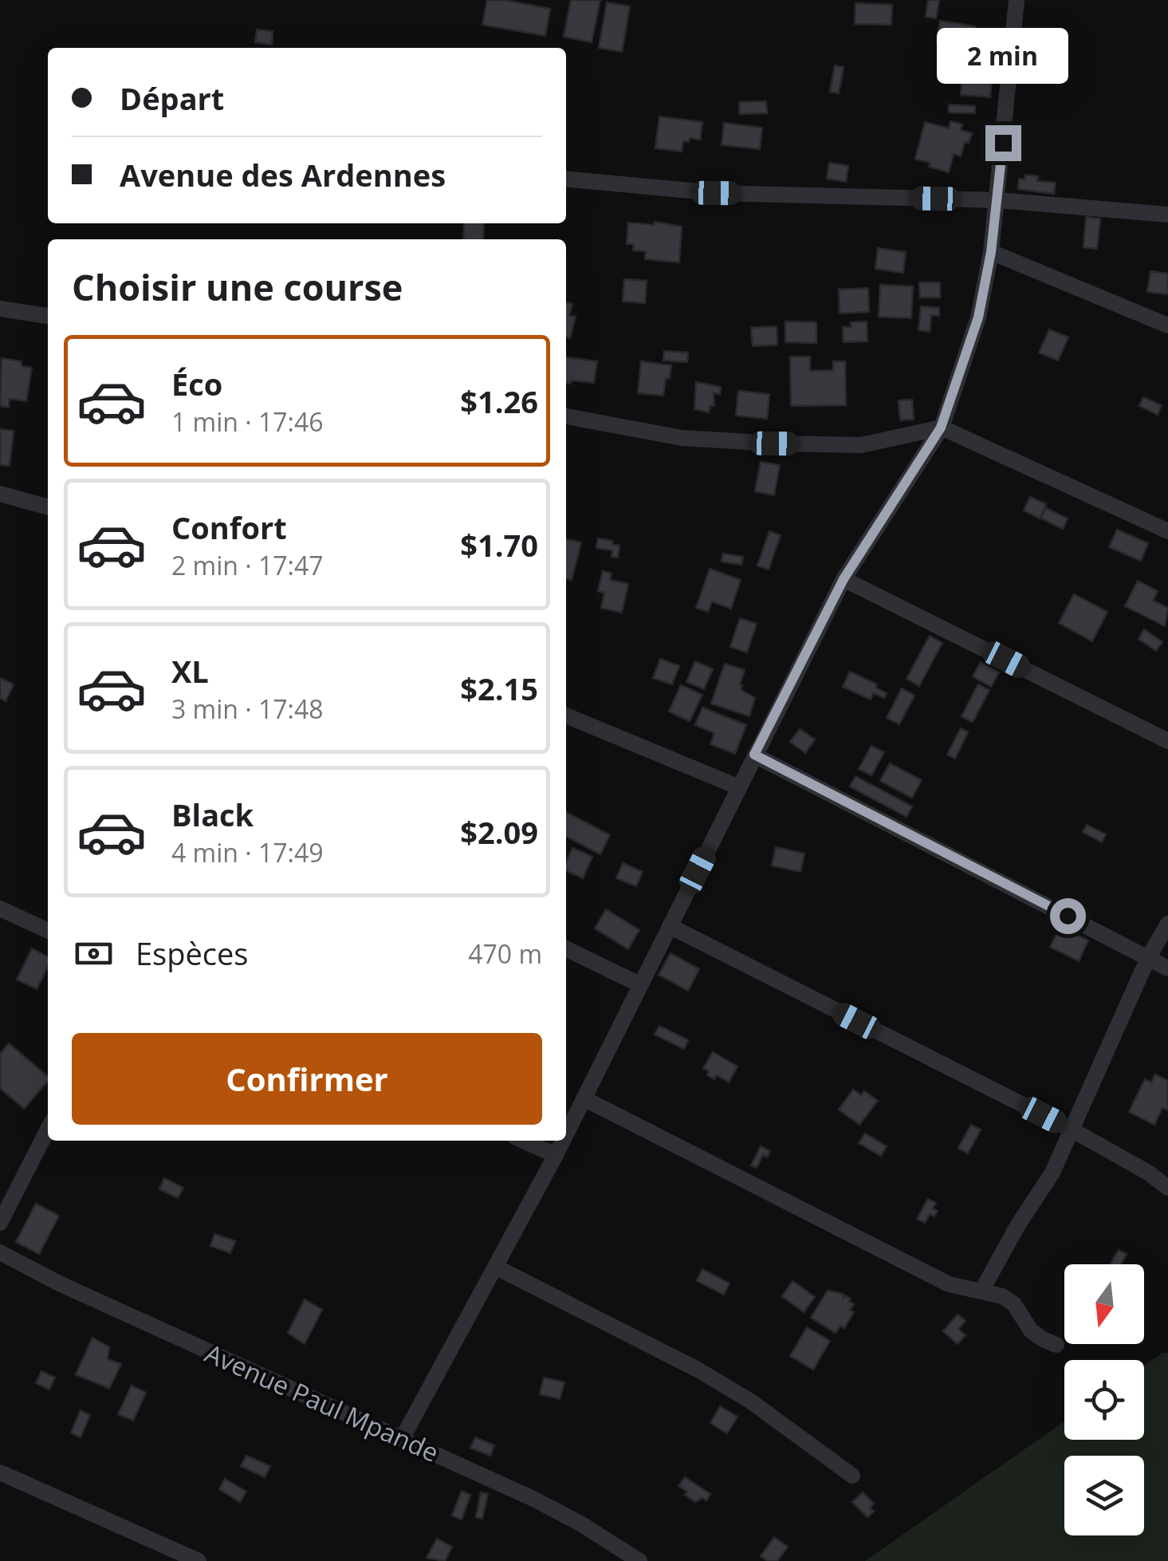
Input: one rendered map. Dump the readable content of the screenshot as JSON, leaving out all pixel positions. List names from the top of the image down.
{
  "streets": {
    "street": ["Avenue Paul Mpande"]
  },
  "north": "bottom",
  "page": {
    "bubble": "2 min",
    "banner": ["Départ", "Avenue des Ardennes"],
    "heading": "Choisir une course",
    "list": [
      {
        "name": "Éco",
        "note": "1 min · 17:46",
        "value": "$1.26"
      },
      {
        "name": "Confort",
        "note": "2 min · 17:47",
        "value": "$1.70"
      },
      {
        "name": "XL",
        "note": "3 min · 17:48",
        "value": "$2.15"
      },
      {
        "name": "Black",
        "note": "4 min · 17:49",
        "value": "$2.09"
      }
    ],
    "pay": ["Espèces", "470 m"],
    "buttons": "Confirmer"
  }
}
